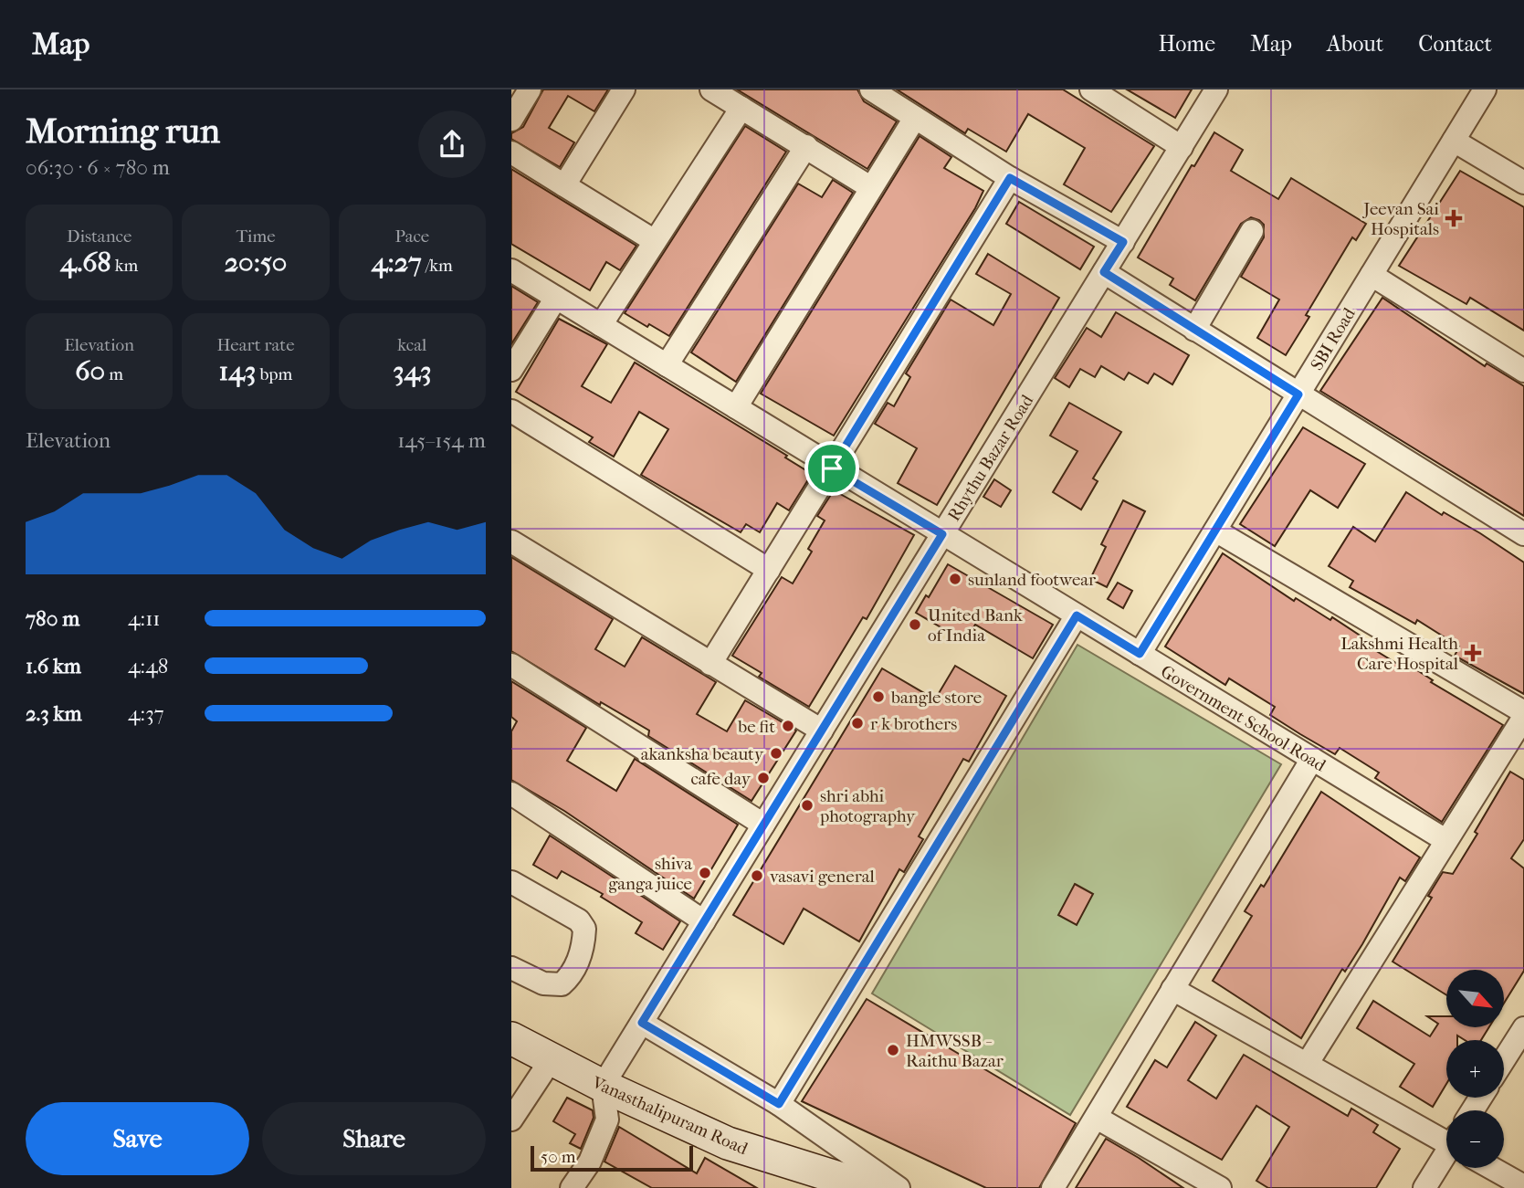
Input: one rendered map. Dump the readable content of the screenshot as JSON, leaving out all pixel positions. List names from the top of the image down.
{
  "streets": {
    "street": [
      "SBI Road",
      "Rhythu Bazar Road",
      "Government School Road",
      "Vanasthalipuram Road"
    ]
  },
  "crossings": [
    ["SBI Road", "Government School Road"],
    ["Rhythu Bazar Road", "Government School Road"],
    ["Rhythu Bazar Road", "Vanasthalipuram Road"]
  ],
  "places": {
    "health": ["Jeevan Sai Hospitals", "Lakshmi Health Care Hospital"],
    "other": [
      "sunland footwear",
      "United Bank of India",
      "bangle store",
      "r k brothers",
      "be fit",
      "akanksha beauty",
      "cafe day",
      "shri abhi photography",
      "shiva ganga juice",
      "vasavi general",
      "HMWSSB - Raithu Bazar"
    ]
  },
  "scale_bar": "50 m",
  "north": "bottom right",
  "page": {
    "header": "Map",
    "nav": [
      "Home",
      "Map",
      "About",
      "Contact"
    ],
    "heading": ["Morning run", "06:30 · 6 × 780 m"],
    "stats": [
      ["Distance", "4.68 km"],
      ["Time", "20:50"],
      ["Pace", "4:27 /km"],
      ["Elevation", "60 m"],
      ["Heart rate", "143 bpm"],
      ["kcal", "343"]
    ],
    "chart": ["Elevation", "145–154 m"],
    "list": [
      {
        "name": "780 m",
        "note": "4:11"
      },
      {
        "name": "1.6 km",
        "note": "4:48"
      },
      {
        "name": "2.3 km",
        "note": "4:37"
      }
    ],
    "map_buttons": ["+", "−"],
    "buttons": ["Save", "Share"],
    "scale": "50 m"
  }
}
